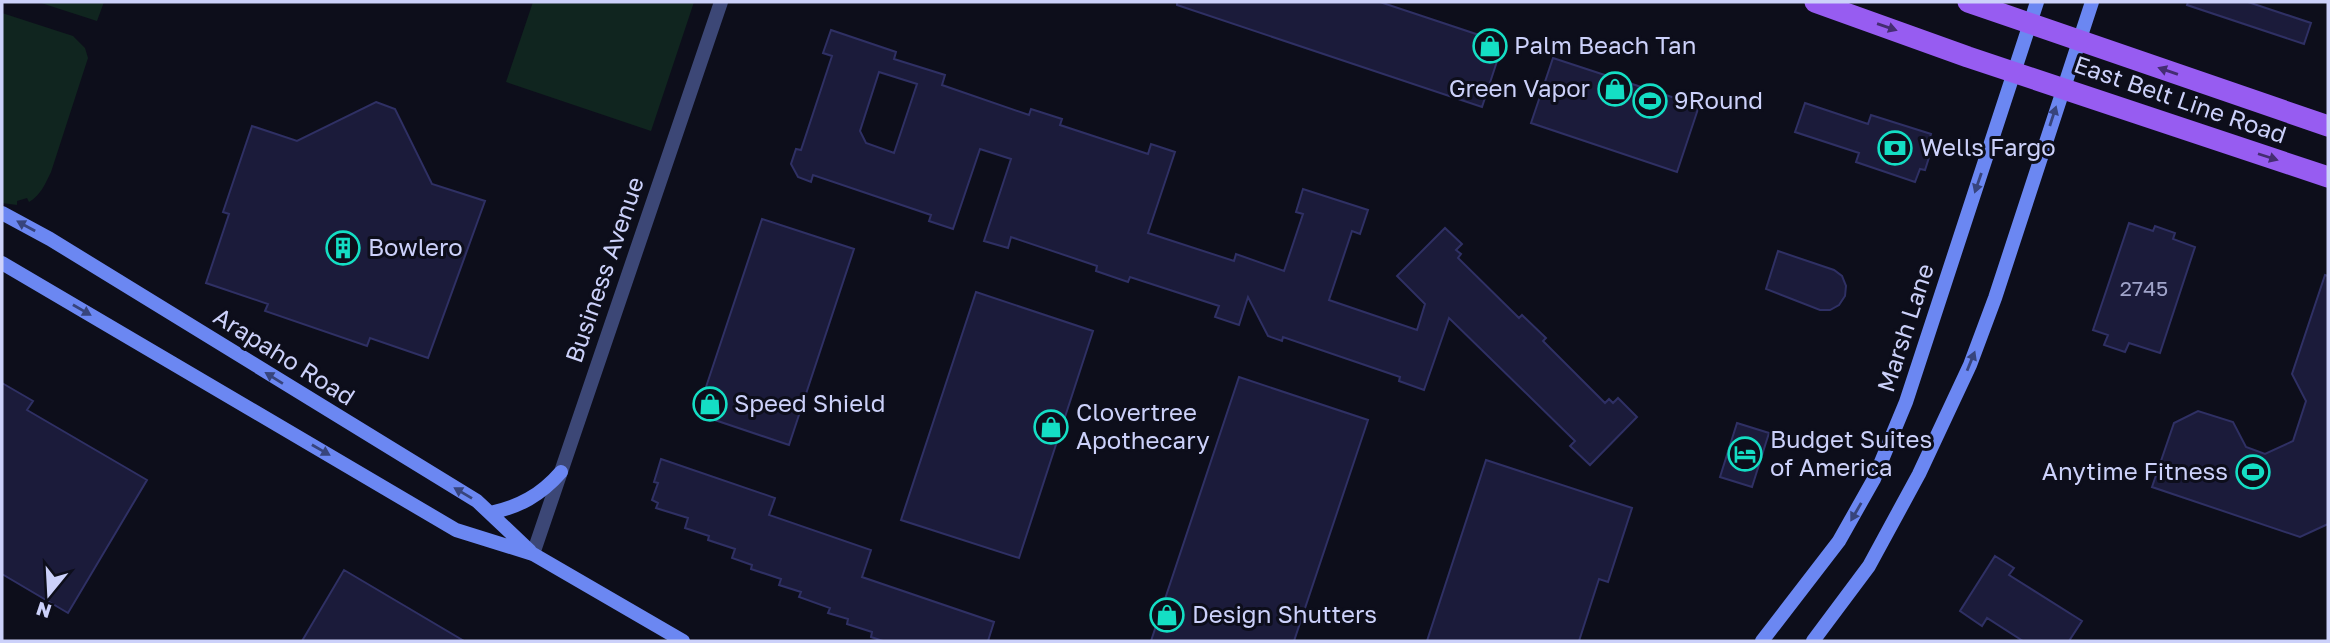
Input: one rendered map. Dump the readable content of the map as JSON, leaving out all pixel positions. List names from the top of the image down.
{
  "streets": {
    "main road": ["East Belt Line Road", "Marsh Lane", "Arapaho Road"],
    "street": ["Business Avenue"]
  },
  "crossings": [
    ["East Belt Line Road", "Marsh Lane"],
    ["Business Avenue", "Arapaho Road"]
  ],
  "places": {
    "shop": [
      "Palm Beach Tan",
      "Green Vapor",
      "Speed Shield",
      "Clovertree Apothecary",
      "Design Shutters"
    ],
    "sports": ["9Round", "Anytime Fitness"],
    "bank": ["Wells Fargo"],
    "building": ["Bowlero"],
    "hotel": ["Budget Suites of America"]
  },
  "house_numbers": ["2745"],
  "north": "bottom"
}
